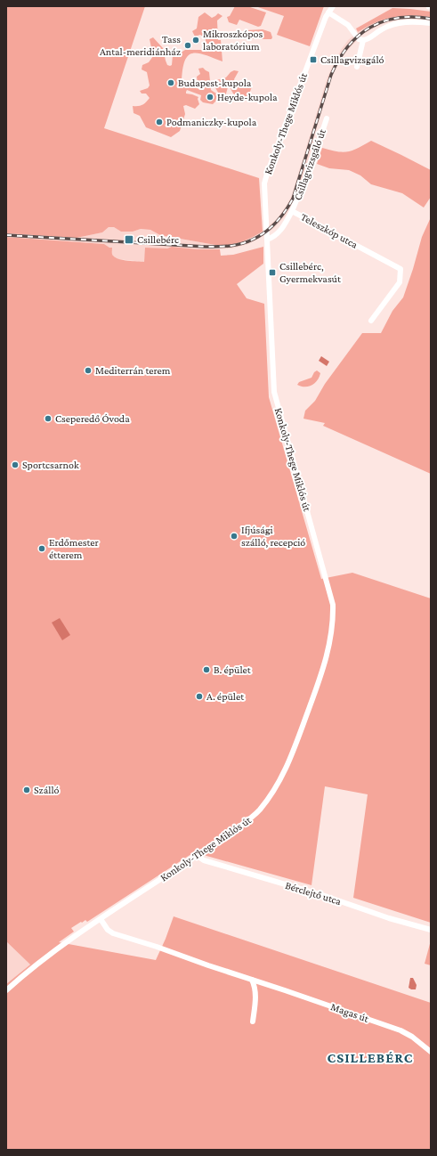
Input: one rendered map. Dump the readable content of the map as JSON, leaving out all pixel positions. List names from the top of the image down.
{
  "streets": {
    "street": [
      "Konkoly-Thege Miklós út",
      "Csillagvizsgáló út",
      "Teleszkóp utca",
      "Bérclejtő utca",
      "Magas út"
    ]
  },
  "crossings": [
    ["Konkoly-Thege Miklós út", "Teleszkóp utca"],
    ["Konkoly-Thege Miklós út", "Bérclejtő utca"],
    ["Konkoly-Thege Miklós út", "Magas út"],
    ["Csillagvizsgáló út", "Teleszkóp utca"]
  ],
  "districts": ["CSILLEBÉRC"],
  "places": {
    "other": [
      "Mikroszkópos laboratórium",
      "Tass Antal-meridiánház",
      "Budapest-kupola",
      "Heyde-kupola",
      "Podmaniczky-kupola",
      "Mediterrán terem",
      "Cseperedő Óvoda",
      "Sportcsarnok",
      "Ifjúsági szálló, recepció",
      "Erdőmester étterem",
      "B. épület",
      "A. épület",
      "Szálló"
    ],
    "transit": ["Csillagvizsgáló", "Csillebérc", "Csillebérc, Gyermekvasút"]
  }
}
